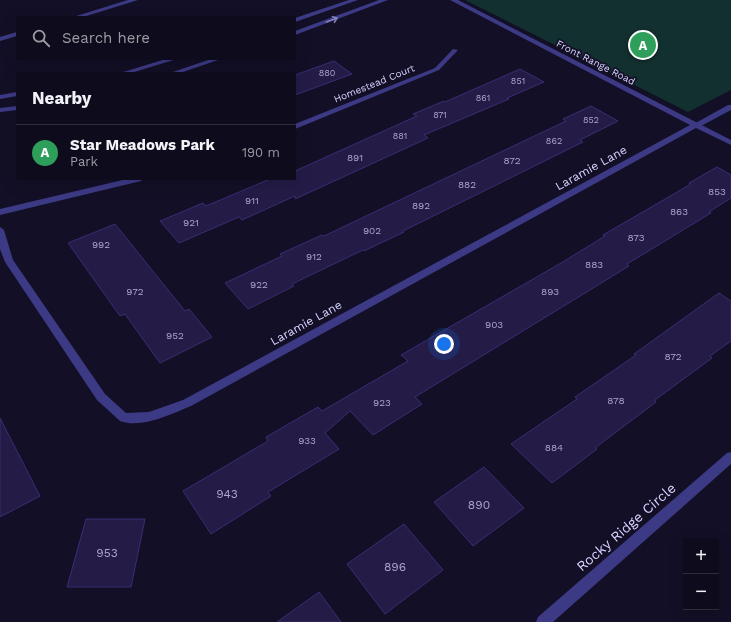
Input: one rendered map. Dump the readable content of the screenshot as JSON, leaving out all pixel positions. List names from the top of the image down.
{
  "streets": {
    "street": [
      "Front Range Road",
      "Homestead Court",
      "Laramie Lane",
      "Rocky Ridge Circle"
    ]
  },
  "crossings": [
    ["Front Range Road", "Laramie Lane"]
  ],
  "house_numbers": [
    "880",
    "851",
    "861",
    "871",
    "852",
    "881",
    "862",
    "891",
    "872",
    "882",
    "853",
    "911",
    "892",
    "863",
    "921",
    "902",
    "873",
    "992",
    "912",
    "883",
    "922",
    "972",
    "893",
    "903",
    "952",
    "872",
    "878",
    "923",
    "933",
    "884",
    "943",
    "890",
    "953",
    "896"
  ],
  "page": {
    "search": "Search here",
    "pins": "A",
    "heading": "Nearby",
    "list": [
      {
        "mark": "A",
        "name": "Star Meadows Park",
        "note": "Park",
        "value": "190 m"
      }
    ],
    "map_buttons": ["+", "−"]
  }
}
